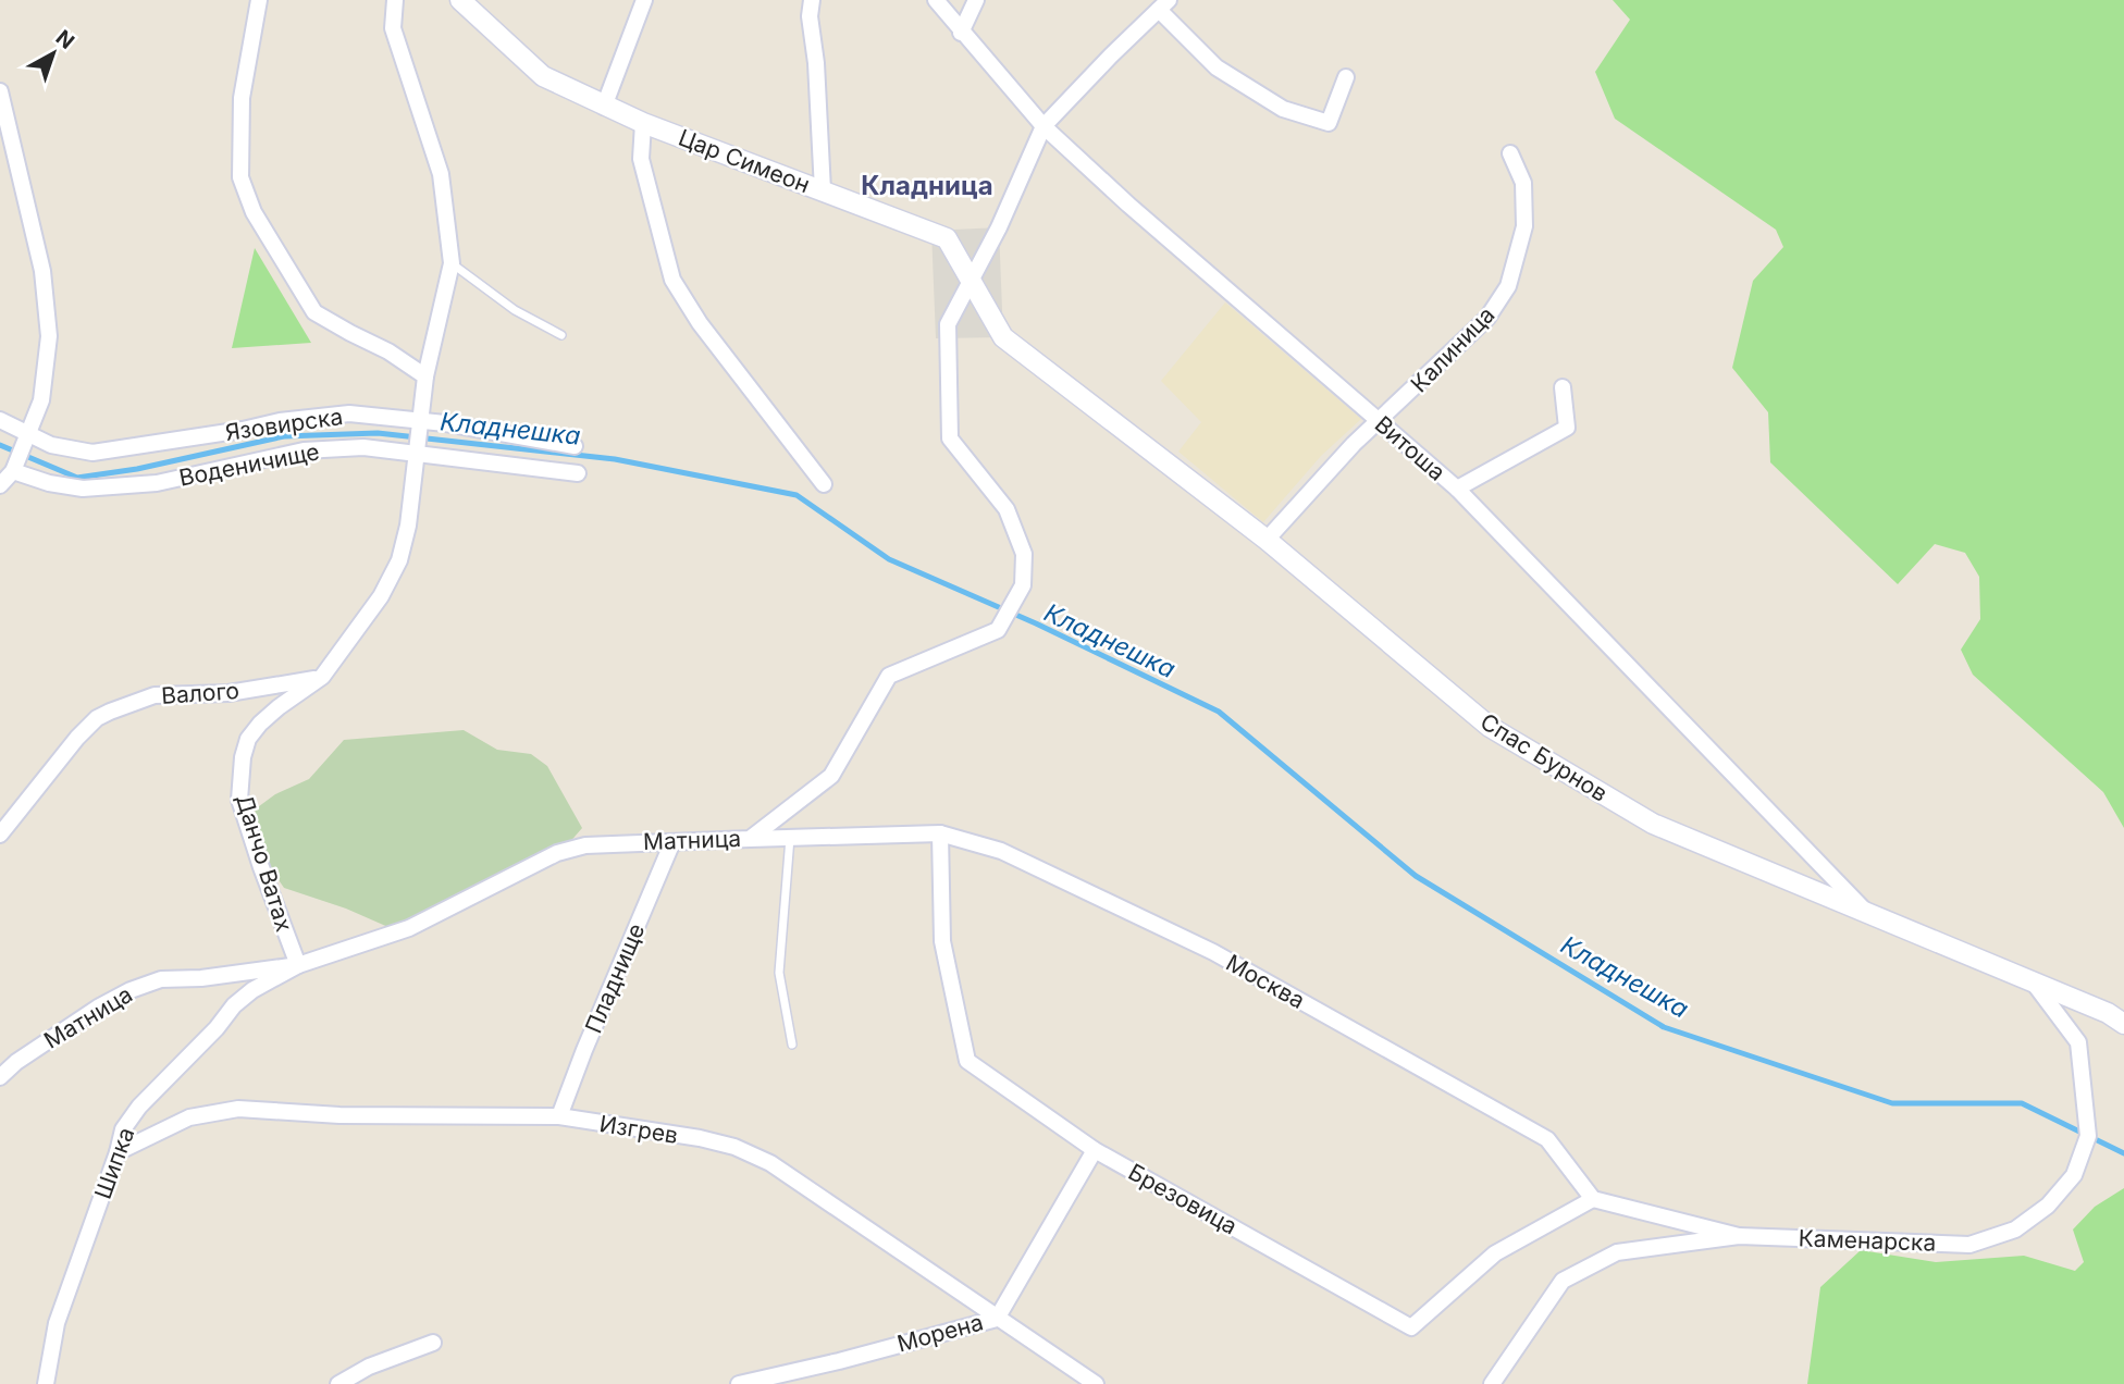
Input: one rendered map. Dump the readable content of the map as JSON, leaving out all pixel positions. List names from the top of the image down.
{
  "streets": {
    "street": [
      "Цар Симеон",
      "Калиница",
      "Язовирска",
      "Витоша",
      "Воденичище",
      "Валого",
      "Спас Бурнов",
      "Матница",
      "Данчо Ватах",
      "Пладнище",
      "Москва",
      "Изгрев",
      "Шипка",
      "Брезовица",
      "Каменарска",
      "Морена"
    ]
  },
  "crossings": [
    ["Цар Симеон", "Спас Бурнов"],
    ["Цар Симеон", "Матница"],
    ["Калиница", "Витоша"],
    ["Калиница", "Спас Бурнов"],
    ["Язовирска", "Данчо Ватах"],
    ["Витоша", "Спас Бурнов"],
    ["Витоша", "Матница"],
    ["Воденичище", "Данчо Ватах"],
    ["Валого", "Данчо Ватах"],
    ["Спас Бурнов", "Каменарска"],
    ["Матница", "Данчо Ватах"],
    ["Матница", "Пладнище"],
    ["Матница", "Москва"],
    ["Матница", "Шипка"],
    ["Данчо Ватах", "Шипка"],
    ["Пладнище", "Изгрев"],
    ["Москва", "Брезовица"],
    ["Изгрев", "Шипка"],
    ["Изгрев", "Морена"],
    ["Брезовица", "Морена"]
  ],
  "districts": ["Кладница"],
  "water": ["Кладнешка"],
  "north": "top right"
}
